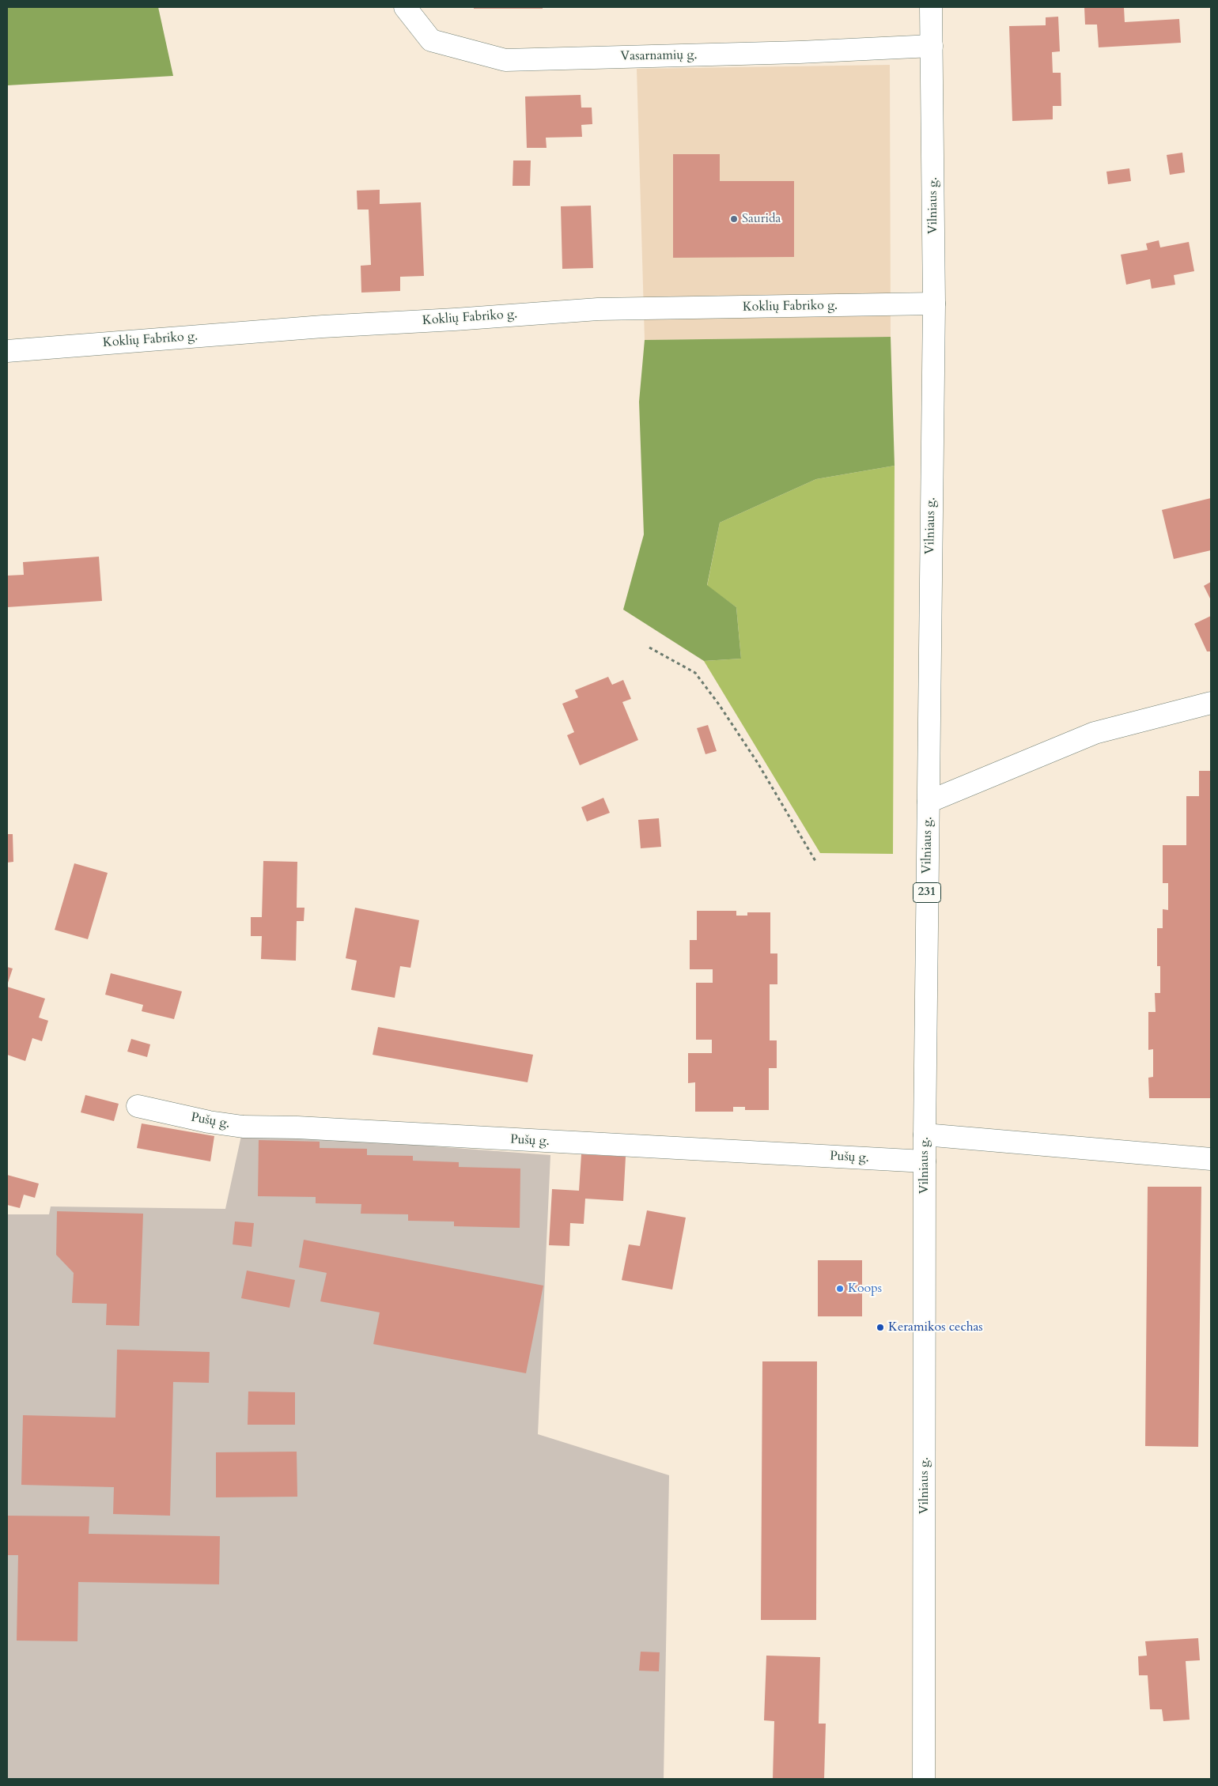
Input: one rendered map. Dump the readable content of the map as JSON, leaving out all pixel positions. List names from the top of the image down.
{
  "streets": {
    "street": [
      "Vasarnamių g.",
      "Vilniaus g.",
      "Koklių Fabriko g.",
      "231",
      "Pušų g."
    ]
  },
  "crossings": [
    ["Vasarnamių g.", "Vilniaus g."],
    ["Vilniaus g.", "Koklių Fabriko g."],
    ["Vilniaus g.", "Pušų g."]
  ],
  "places": ["Saurida", "Koops", "Keramikos cechas"]
}
